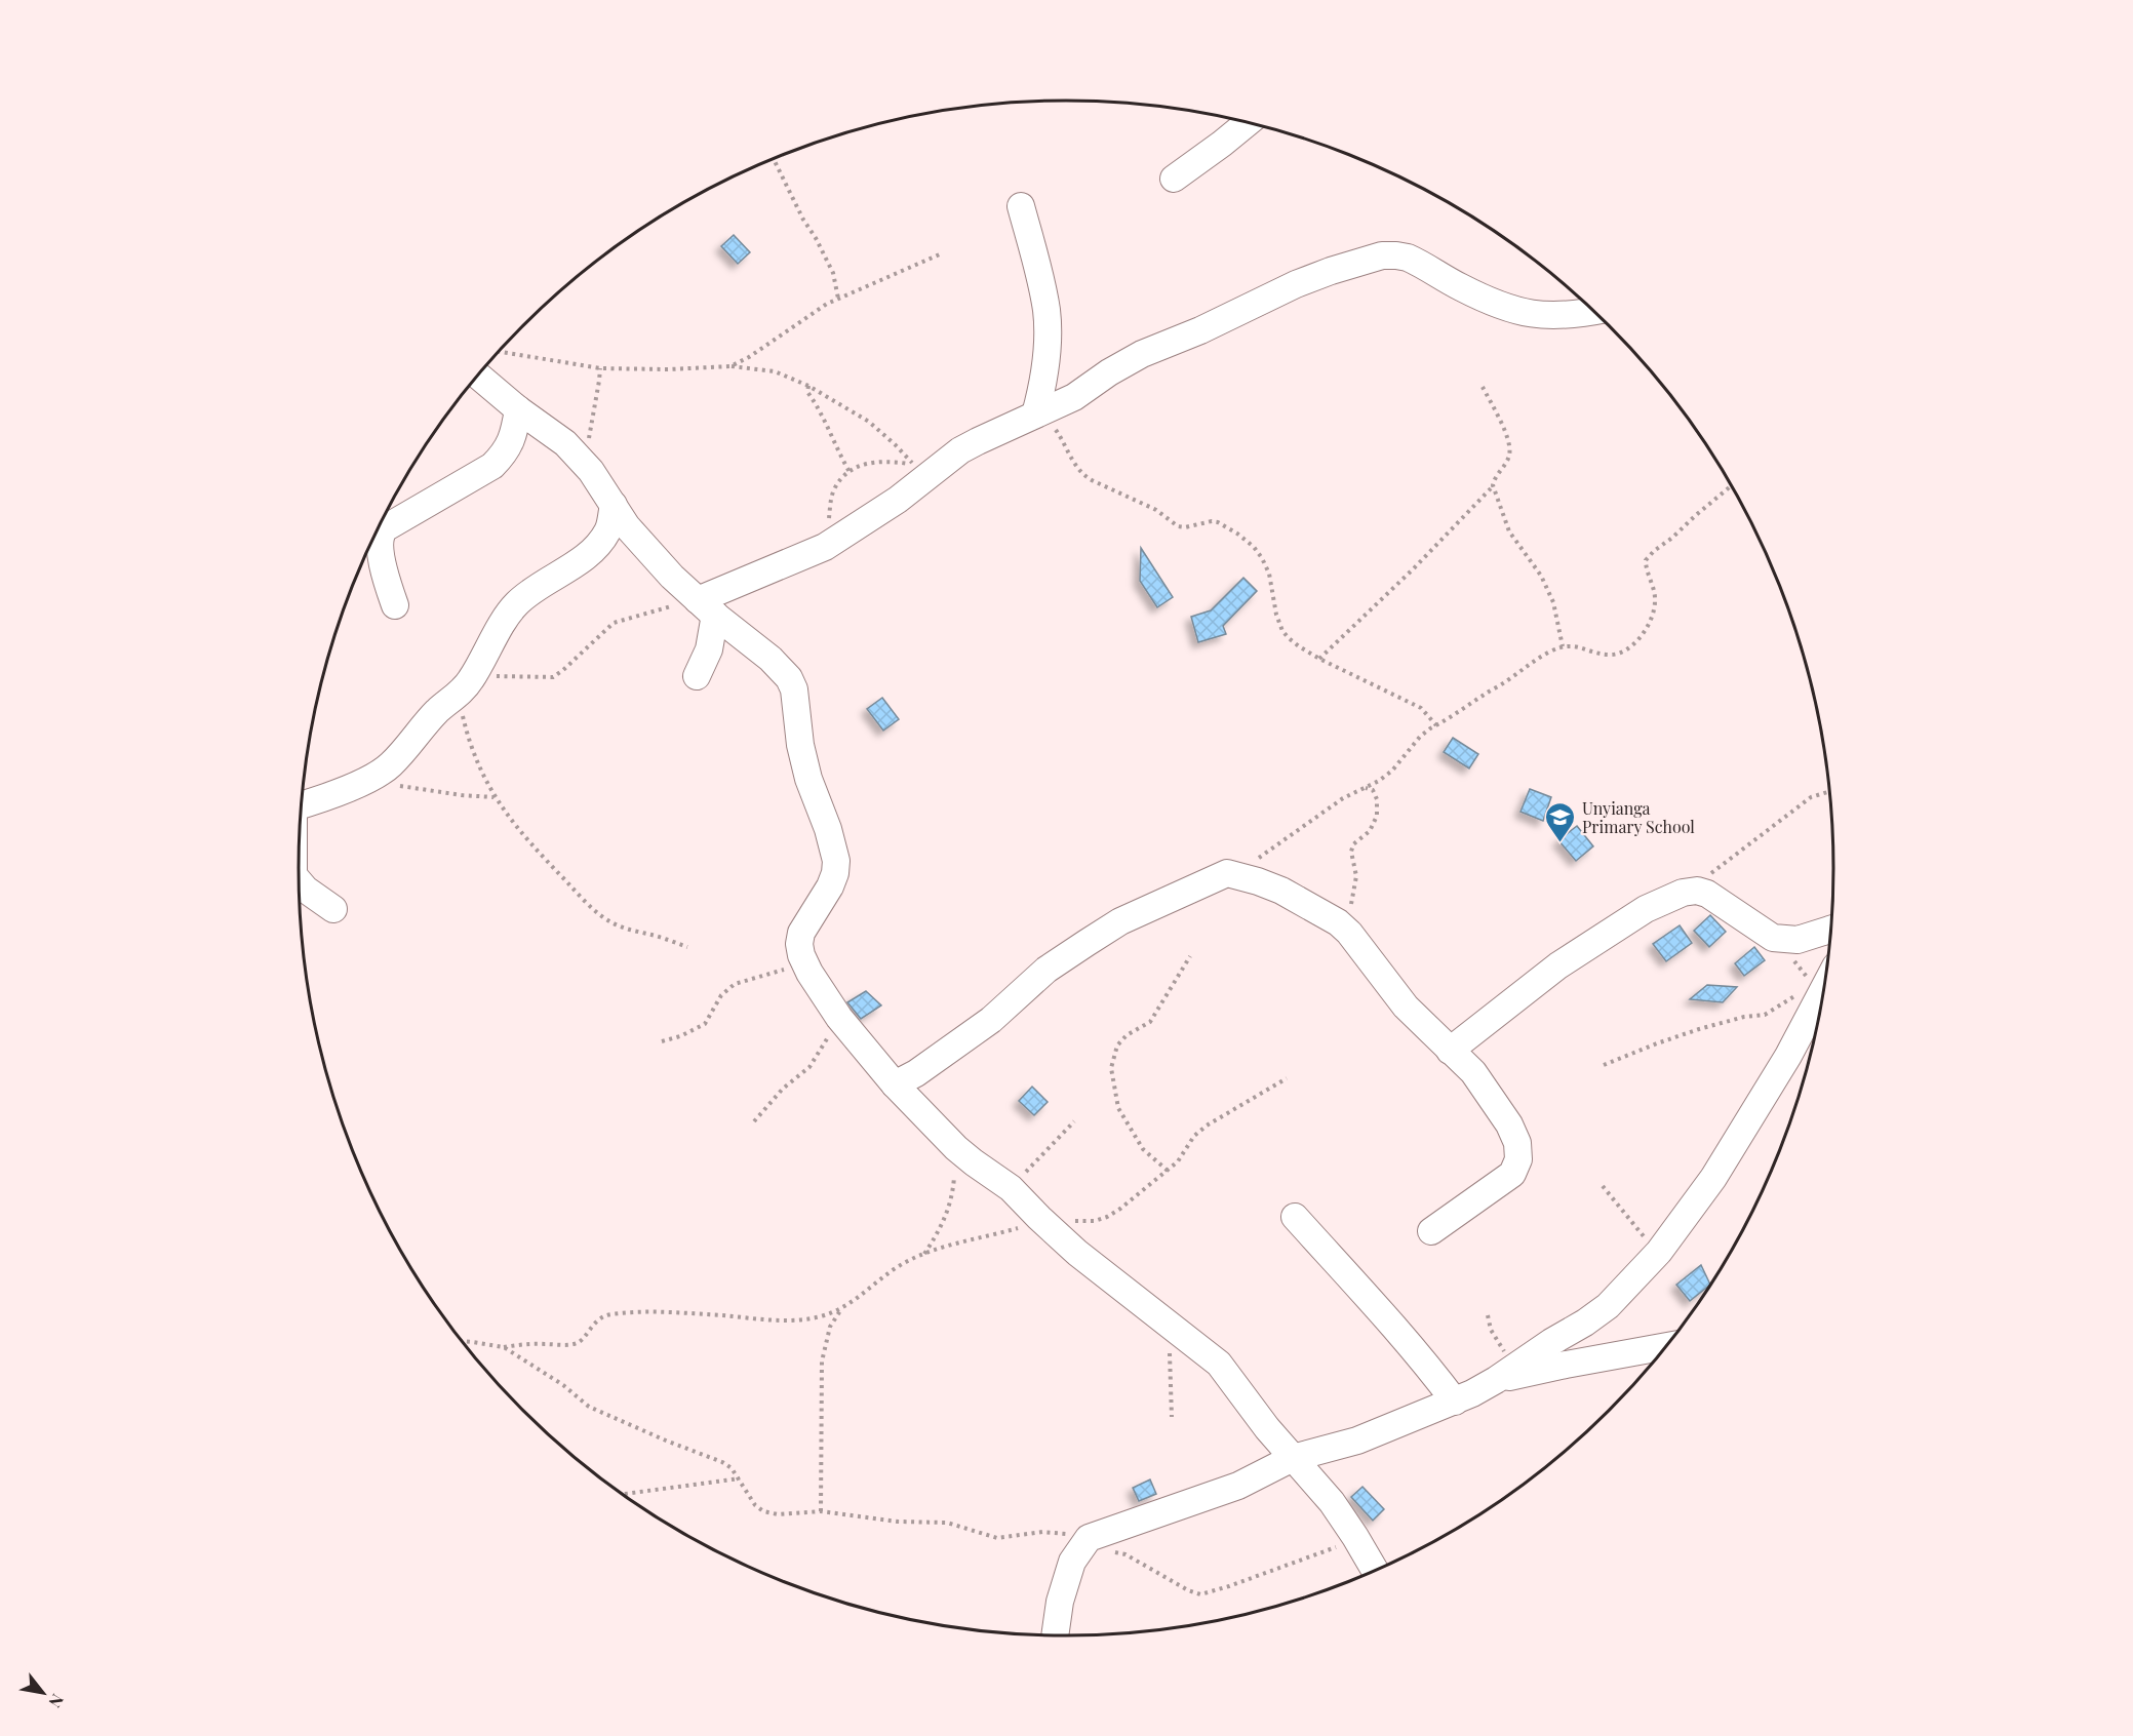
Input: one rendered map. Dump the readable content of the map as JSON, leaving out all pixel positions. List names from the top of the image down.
{
  "places": {
    "school or university": ["Unyianga Primary School"]
  },
  "north": "bottom right"
}
